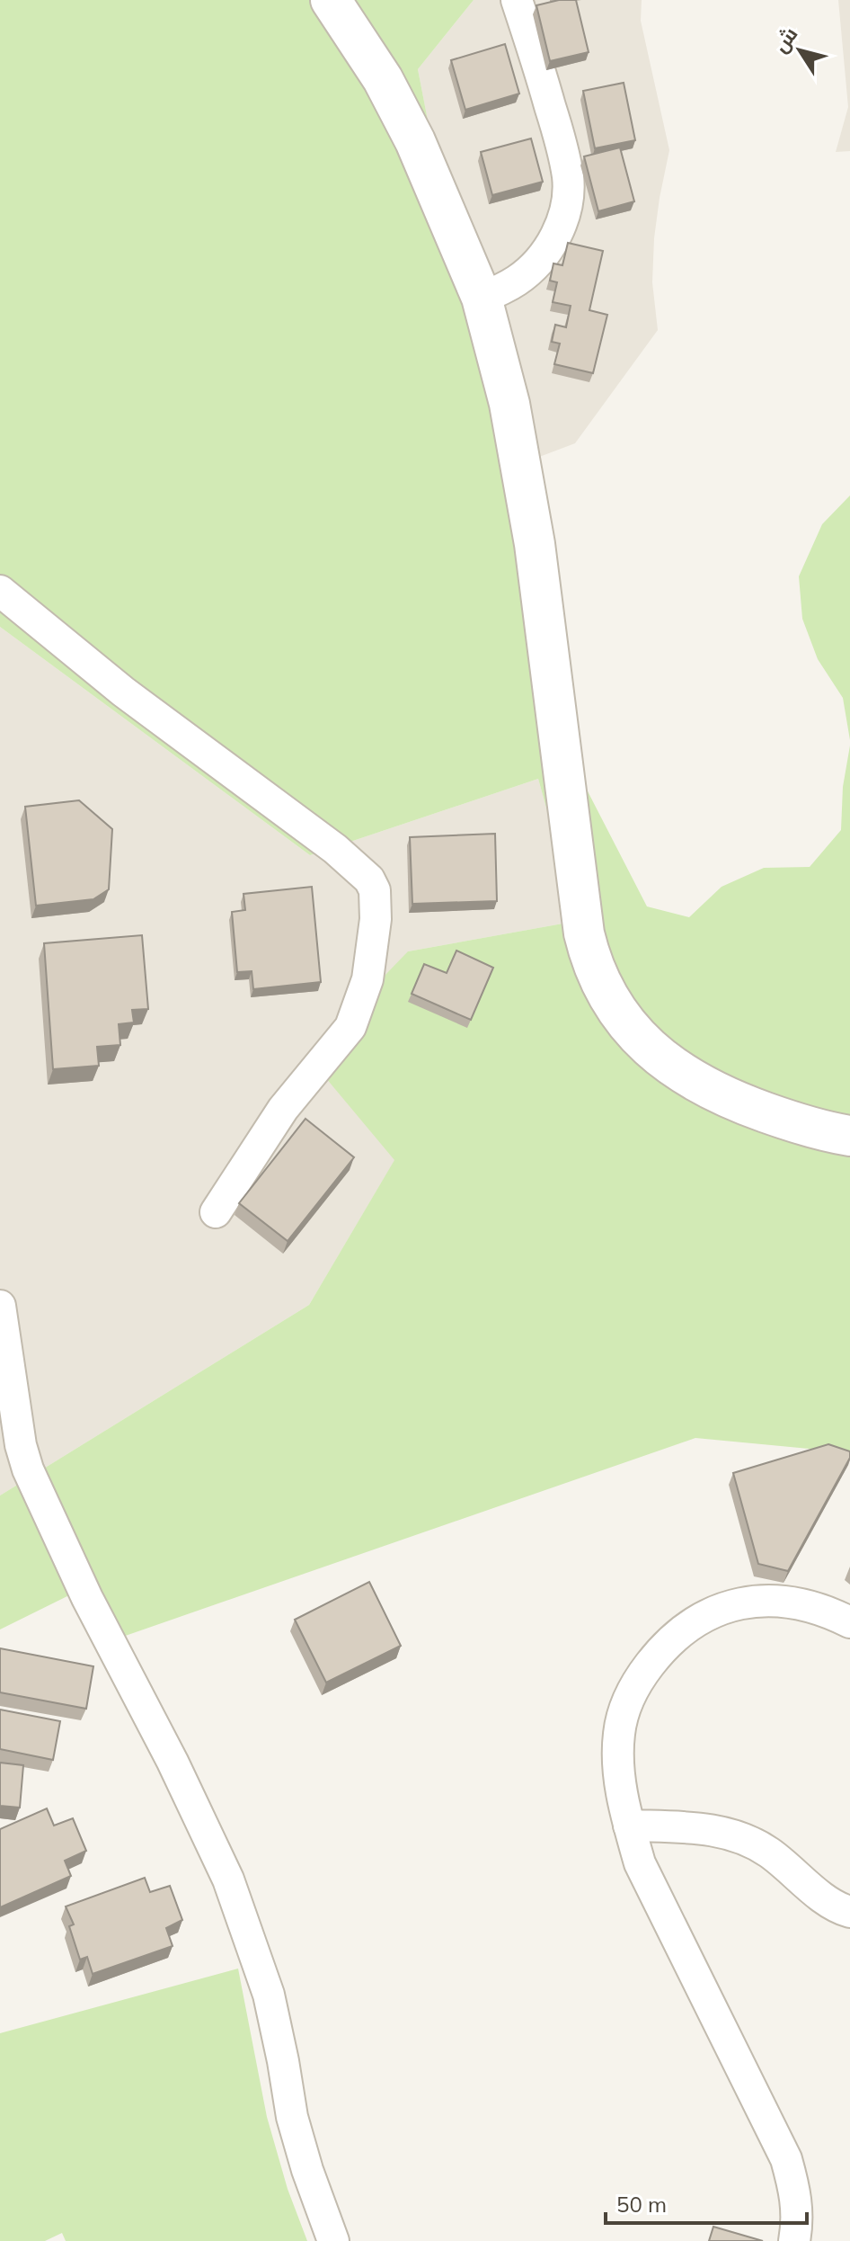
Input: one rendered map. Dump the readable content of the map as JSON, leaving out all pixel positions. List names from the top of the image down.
{
  "scale_bar": "50 m",
  "north": "top left"
}
